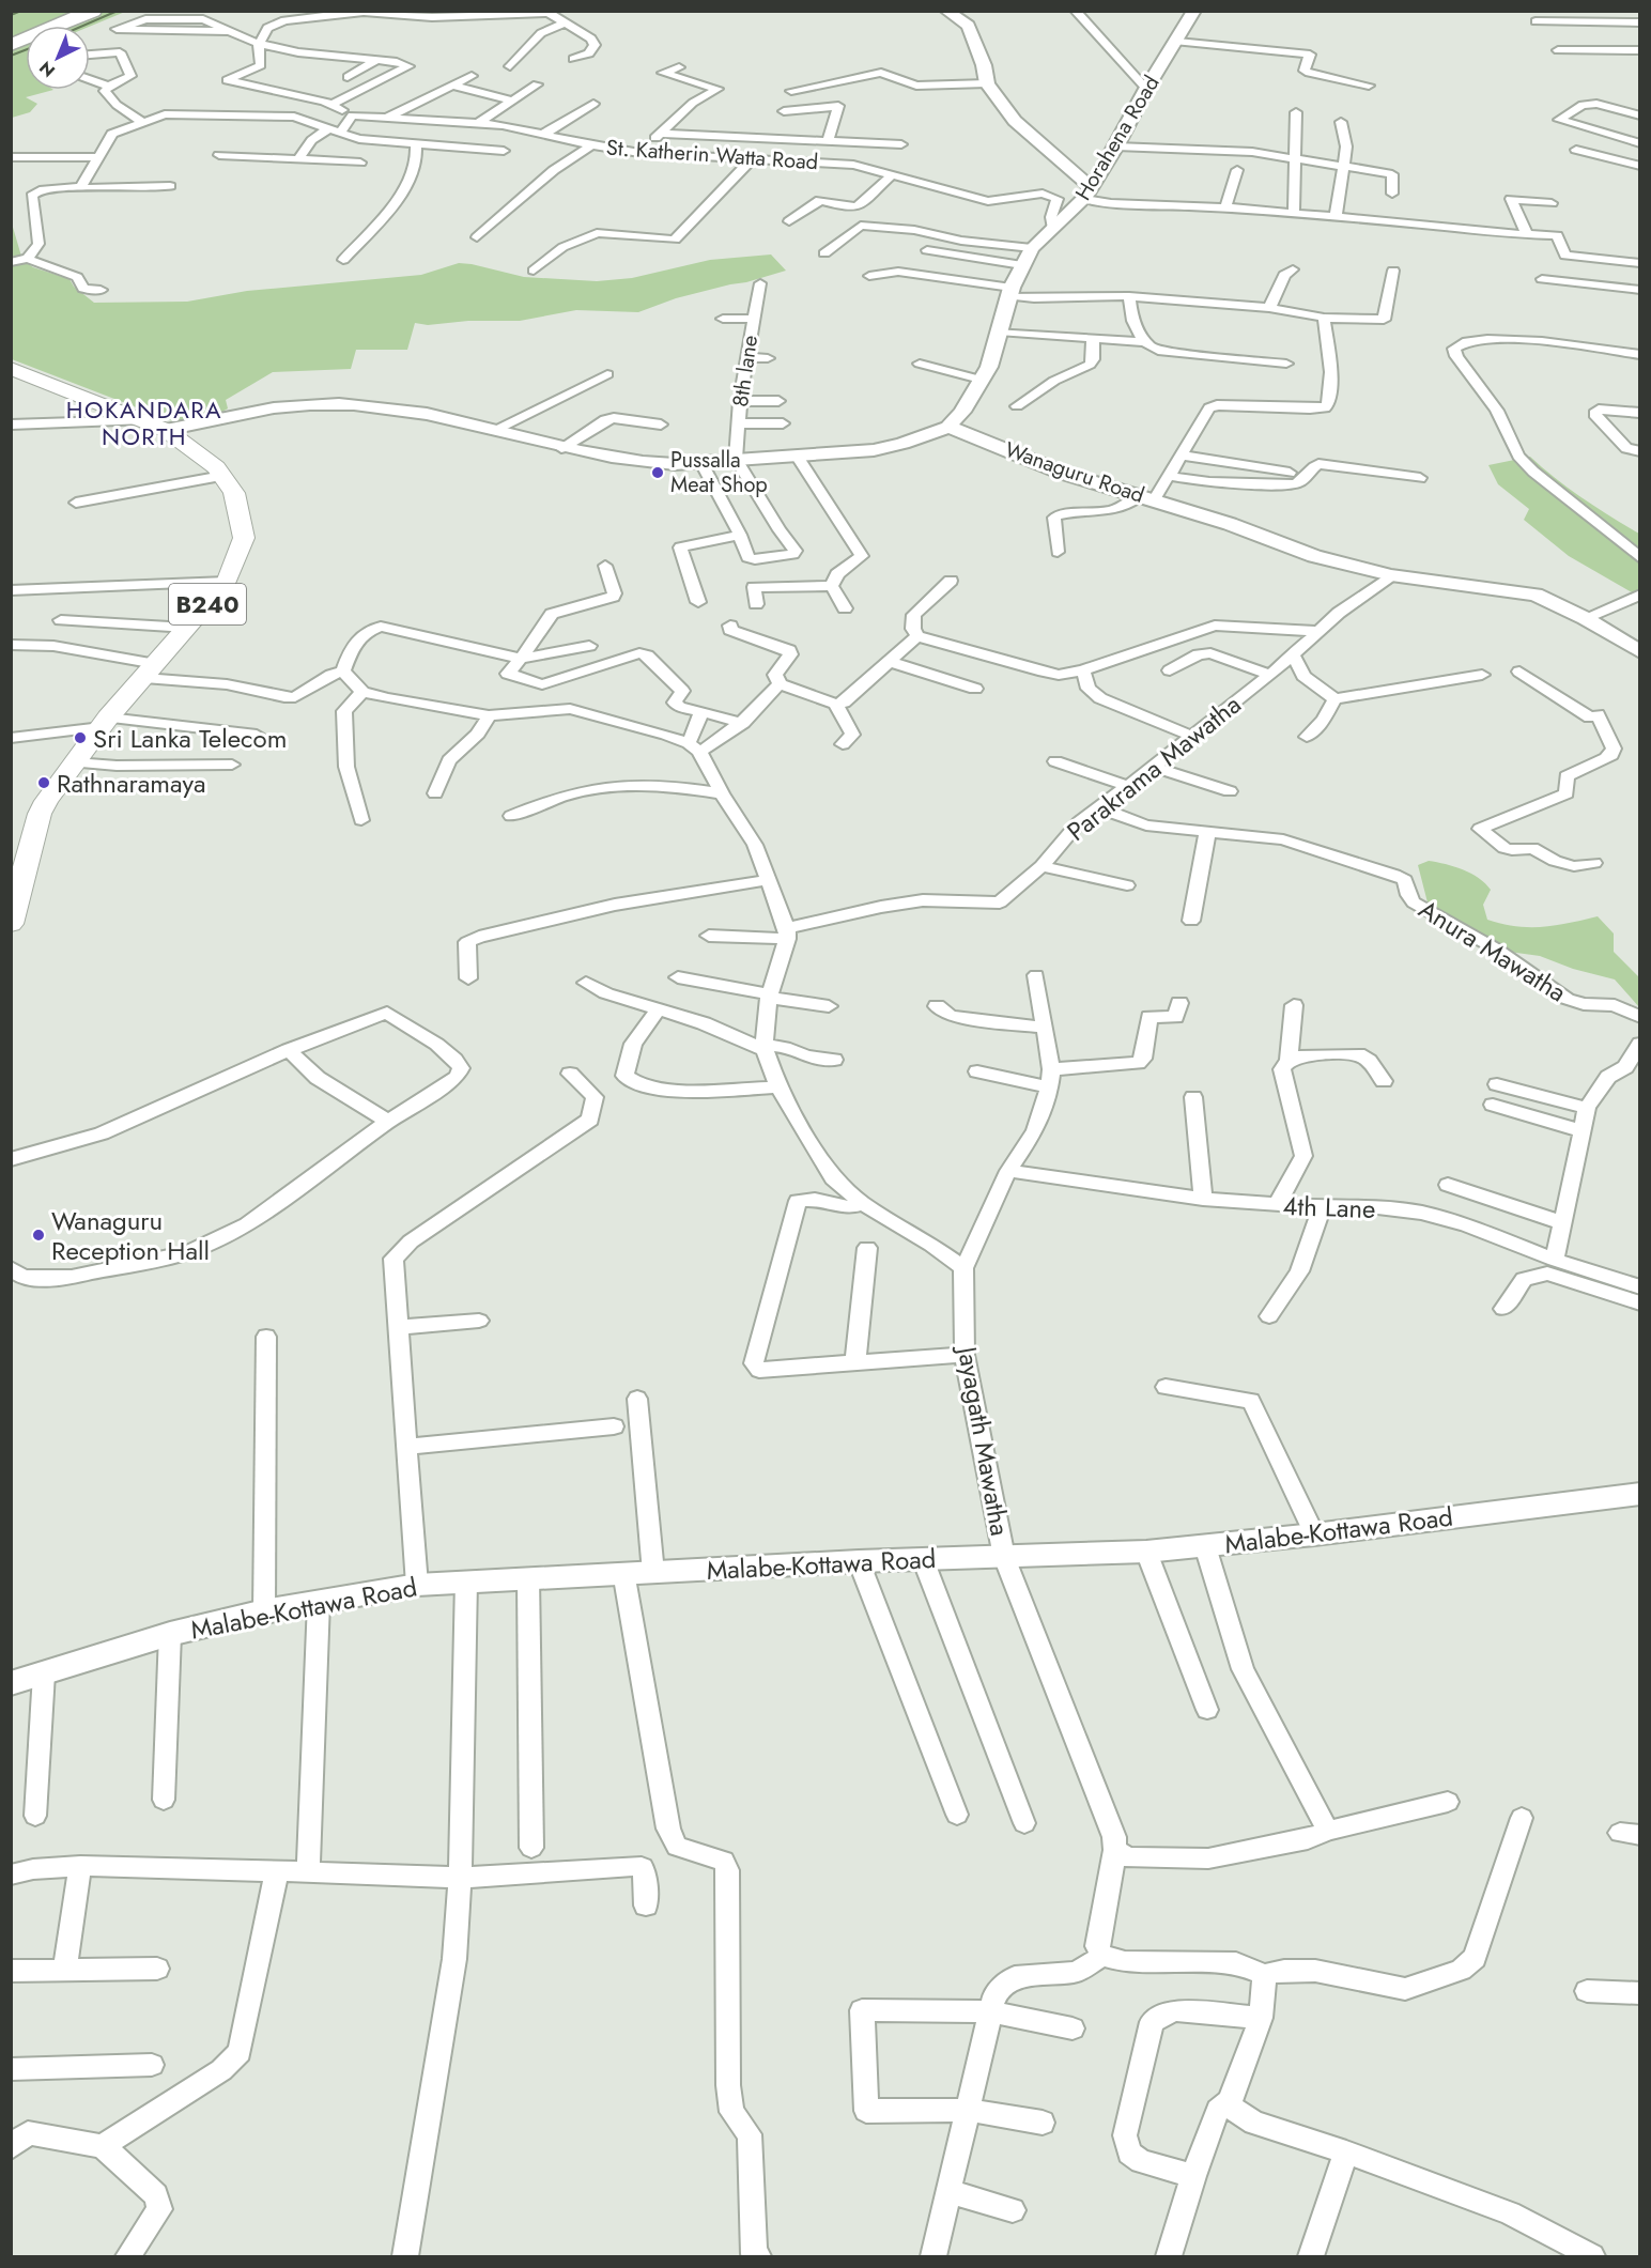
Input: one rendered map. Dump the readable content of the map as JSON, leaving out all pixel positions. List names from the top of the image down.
{
  "streets": {
    "main road": ["B240"],
    "street": [
      "Horahena Road",
      "St. Katherin Watta Road",
      "8th lane",
      "Wanaguru Road",
      "Parakrama Mawatha",
      "Anura Mawatha",
      "4th Lane",
      "Jayagath Mawatha",
      "Malabe-Kottawa Road"
    ]
  },
  "crossings": [
    ["Horahena Road", "St. Katherin Watta Road"],
    ["Horahena Road", "Wanaguru Road"],
    ["Wanaguru Road", "Parakrama Mawatha"],
    ["Parakrama Mawatha", "Anura Mawatha"],
    ["Jayagath Mawatha", "Malabe-Kottawa Road"]
  ],
  "districts": ["HOKANDARA NORTH"],
  "places": [
    "Pussalla Meat Shop",
    "Sri Lanka Telecom",
    "Rathnaramaya",
    "Wanaguru Reception Hall"
  ],
  "north": "bottom left"
}
